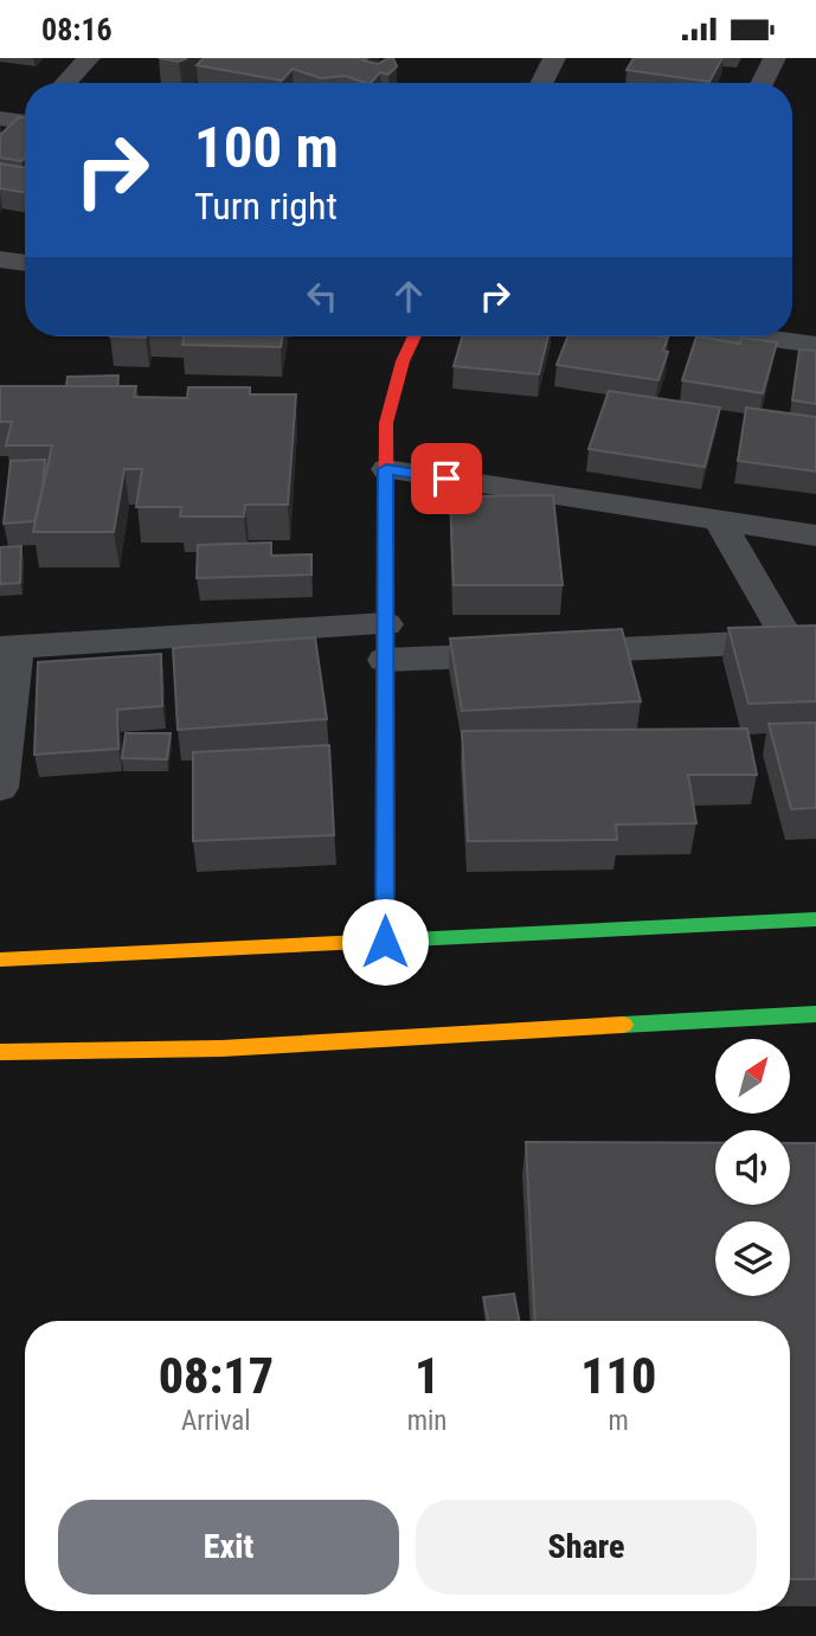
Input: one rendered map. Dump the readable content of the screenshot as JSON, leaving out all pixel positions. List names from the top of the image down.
{
  "north": "top right",
  "page": {
    "status": "08:16",
    "turn": ["100 m", "Turn right"],
    "eta": [
      "08:17",
      "Arrival",
      "1",
      "min",
      "110",
      "m"
    ],
    "buttons": ["Exit", "Share"]
  }
}
